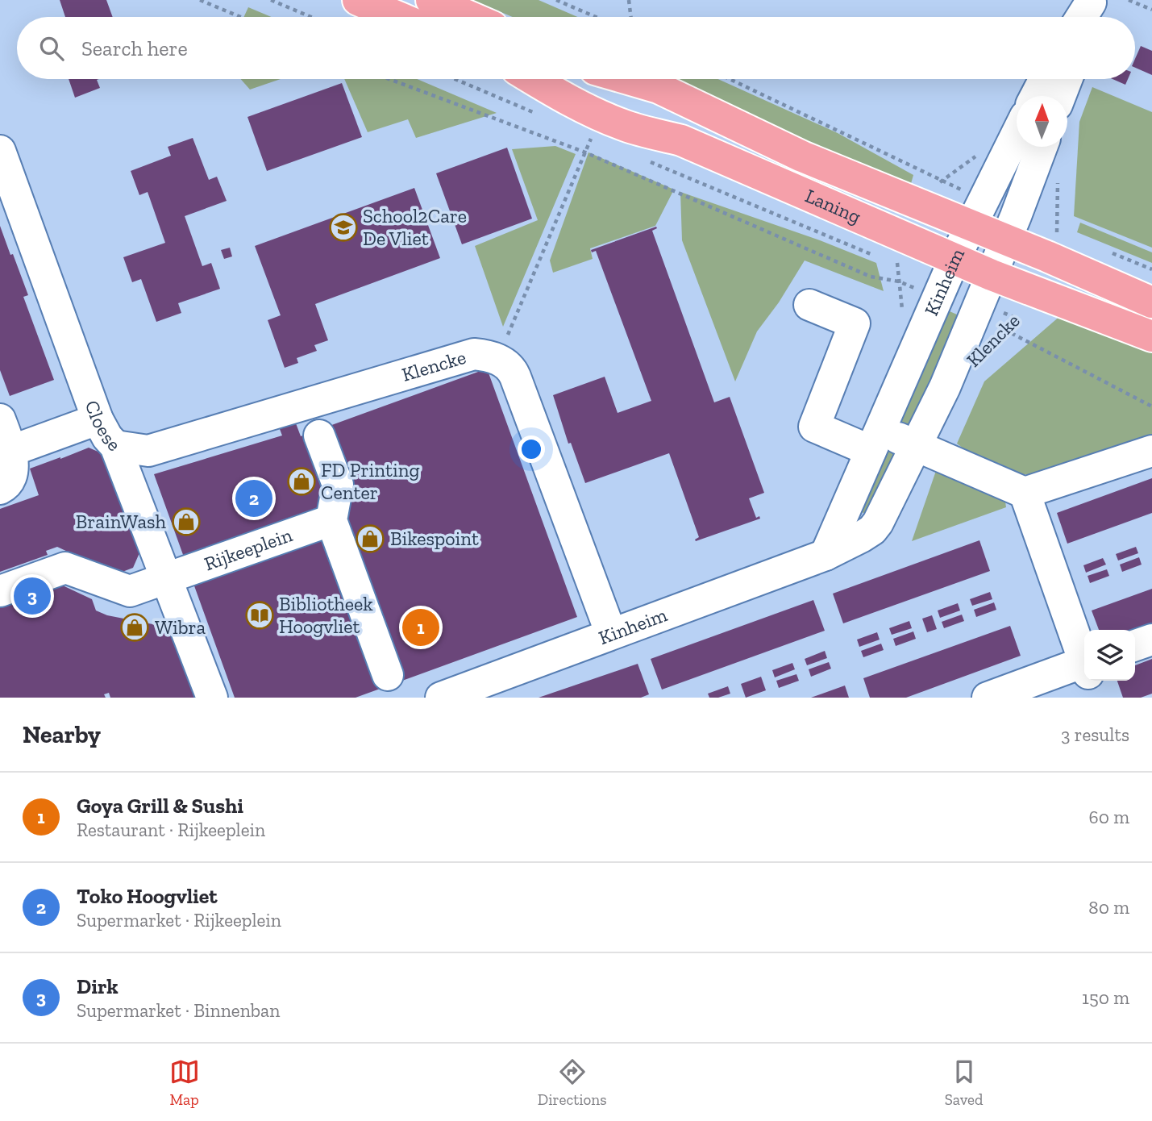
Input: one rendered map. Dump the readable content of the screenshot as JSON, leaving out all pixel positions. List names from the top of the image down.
{
  "streets": {
    "main road": ["Laning"],
    "street": [
      "Kinheim",
      "Klencke",
      "Cloese",
      "Rijkeeplein"
    ]
  },
  "crossings": [
    ["Laning", "Kinheim"],
    ["Laning", "Klencke"],
    ["Klencke", "Cloese"],
    ["Cloese", "Rijkeeplein"]
  ],
  "places": {
    "school or university": ["School2Care De Vliet"],
    "shop": [
      "FD Printing Center",
      "BrainWash",
      "Bikespoint",
      "Wibra"
    ],
    "library": ["Bibliotheek Hoogvliet"]
  },
  "north": "top",
  "page": {
    "search": "Search here",
    "pins": ["2", "3", "1"],
    "heading": ["Nearby", "3 results"],
    "list": [
      {
        "mark": "1",
        "name": "Goya Grill & Sushi",
        "note": "Restaurant · Rijkeeplein",
        "value": "60 m"
      },
      {
        "mark": "2",
        "name": "Toko Hoogvliet",
        "note": "Supermarket · Rijkeeplein",
        "value": "80 m"
      },
      {
        "mark": "3",
        "name": "Dirk",
        "note": "Supermarket · Binnenban",
        "value": "150 m"
      }
    ],
    "nav": ["Map", "Directions", "Saved"]
  }
}
